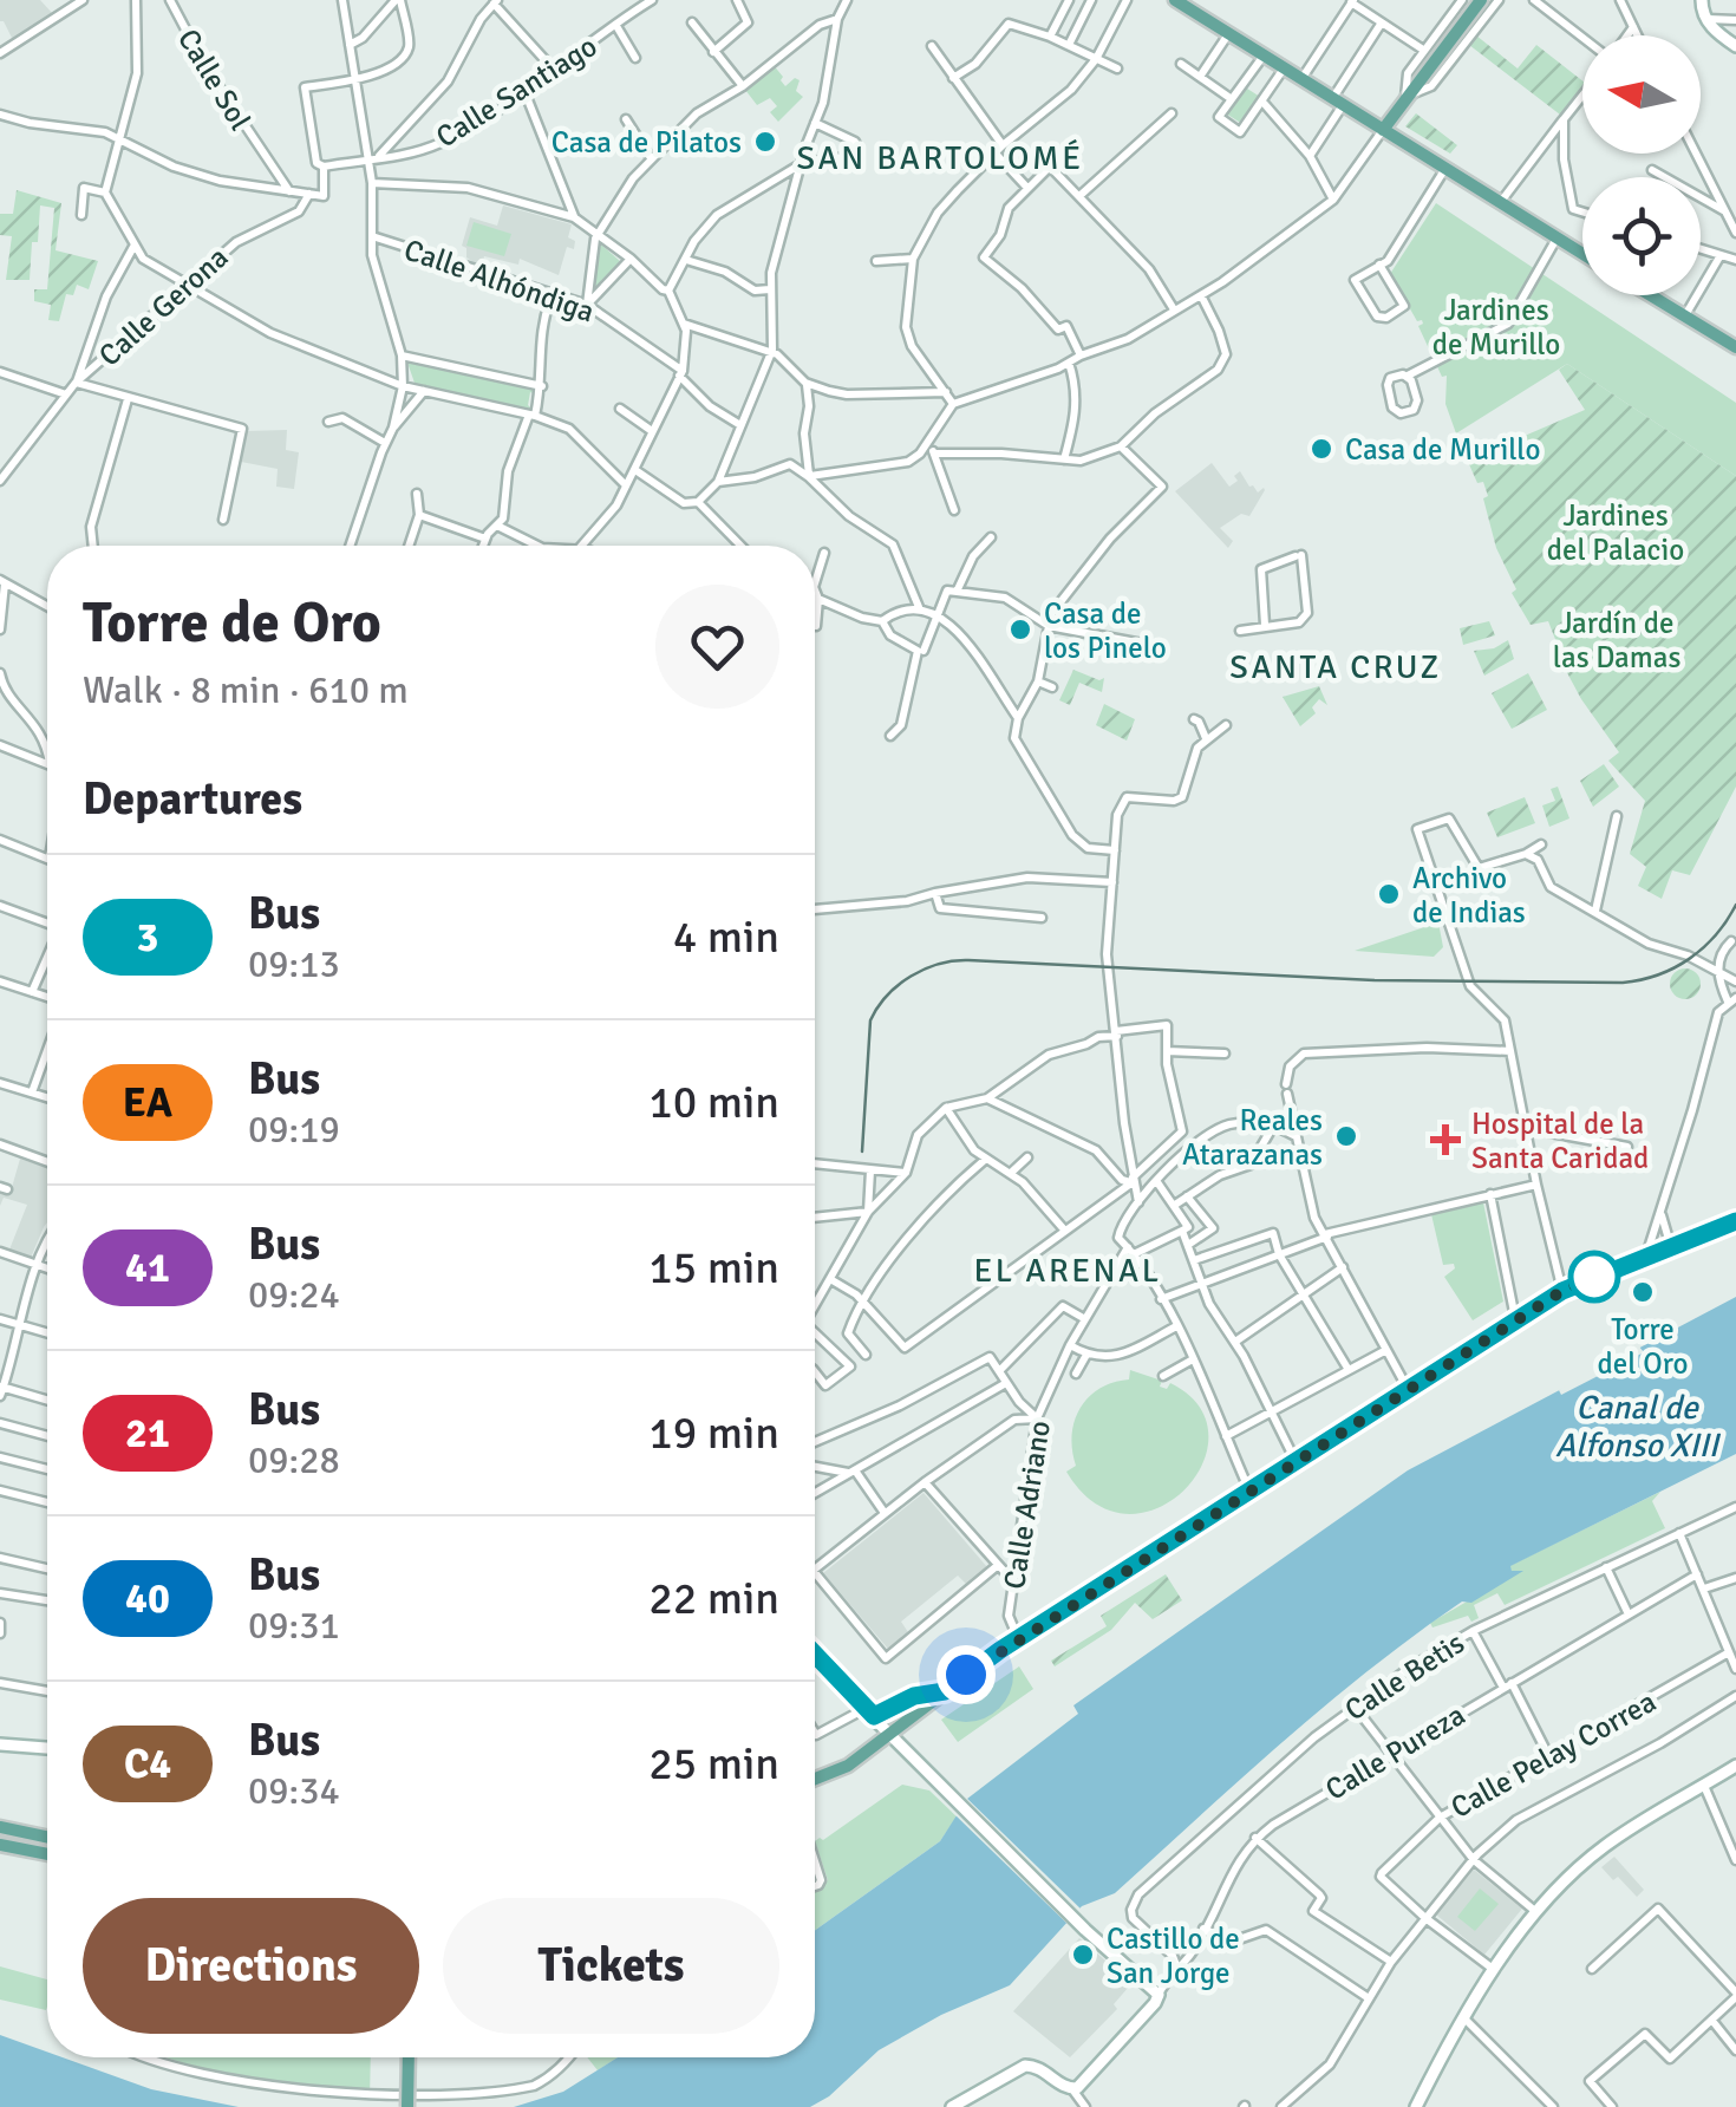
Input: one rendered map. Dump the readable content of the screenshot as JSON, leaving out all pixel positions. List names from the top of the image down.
{
  "streets": {
    "street": [
      "Calle Sol",
      "Calle Santiago",
      "Calle Alhóndiga",
      "Calle Gerona",
      "Calle Adriano",
      "Calle Betis",
      "Calle Pureza",
      "Calle Pelay Correa"
    ]
  },
  "crossings": [
    ["Calle Betis", "Calle Pureza"]
  ],
  "districts": ["SAN BARTOLOMÉ", "SANTA CRUZ", "EL ARENAL"],
  "water": ["Canal de Alfonso XIII"],
  "parks": ["Jardines de Murillo", "Jardines del Palacio", "Jardín de las Damas"],
  "places": {
    "other": [
      "Casa de Pilatos",
      "Casa de Murillo",
      "Casa de los Pinelo",
      "Archivo de Indias",
      "Reales Atarazanas",
      "Torre del Oro",
      "Castillo de San Jorge"
    ],
    "health": ["Hospital de la Santa Caridad"]
  },
  "lines": ["bus line 3"],
  "north": "left",
  "page": {
    "heading": [
      ["Torre de Oro", "Walk · 8 min · 610 m"],
      "Departures"
    ],
    "list": [
      {
        "mark": "3",
        "name": "Bus",
        "note": "09:13",
        "value": "4 min"
      },
      {
        "mark": "EA",
        "name": "Bus",
        "note": "09:19",
        "value": "10 min"
      },
      {
        "mark": "41",
        "name": "Bus",
        "note": "09:24",
        "value": "15 min"
      },
      {
        "mark": "21",
        "name": "Bus",
        "note": "09:28",
        "value": "19 min"
      },
      {
        "mark": "40",
        "name": "Bus",
        "note": "09:31",
        "value": "22 min"
      },
      {
        "mark": "C4",
        "name": "Bus",
        "note": "09:34",
        "value": "25 min"
      }
    ],
    "buttons": ["Directions", "Tickets"]
  }
}
